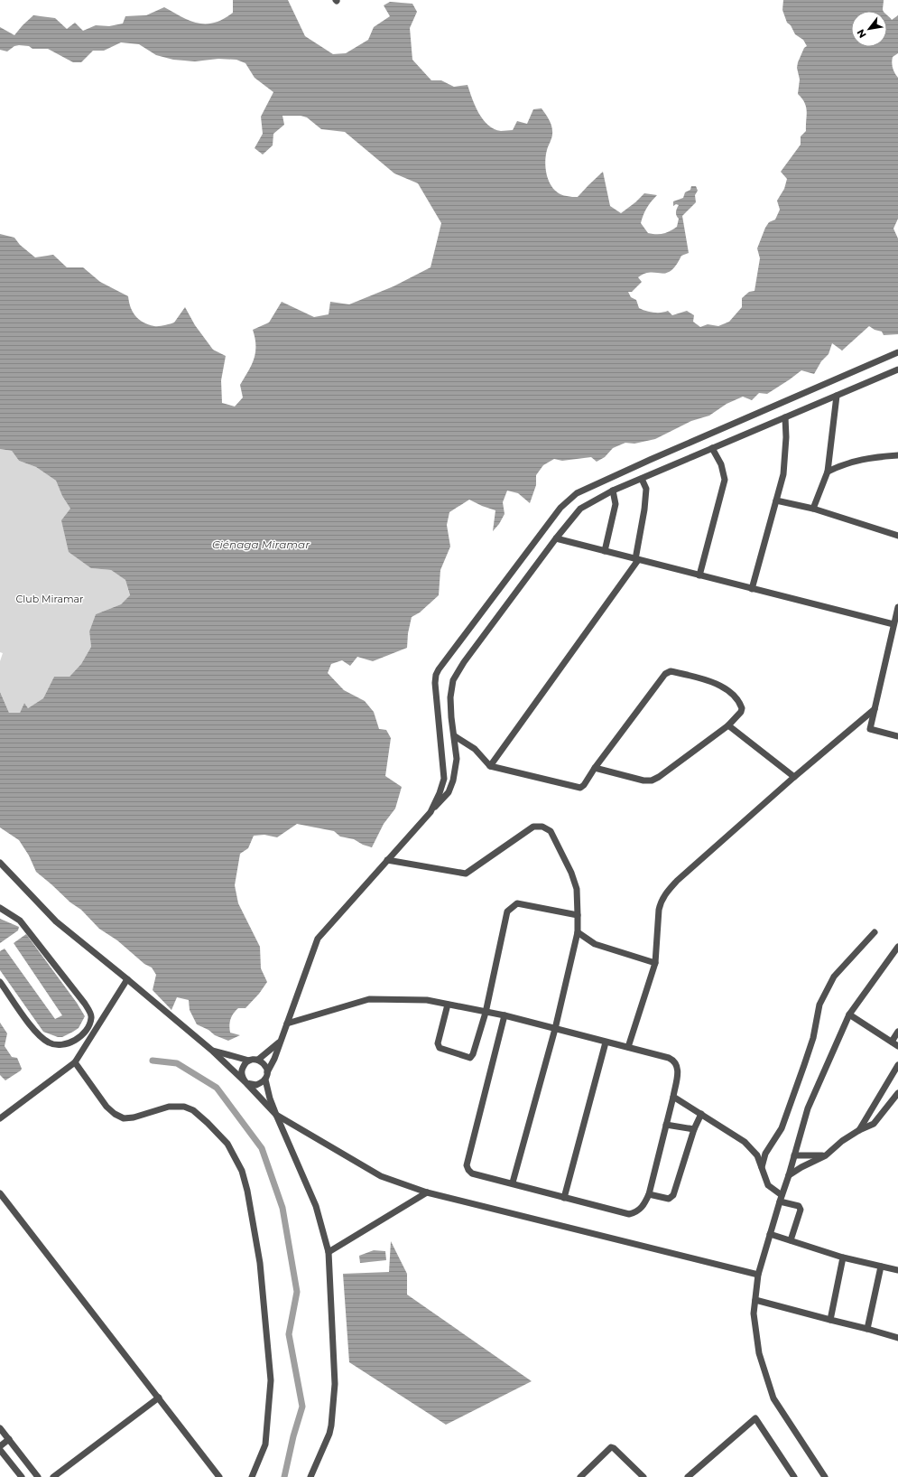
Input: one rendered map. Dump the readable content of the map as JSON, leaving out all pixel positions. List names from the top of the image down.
{
  "water": ["Ciénaga Miramar"],
  "parks": ["Club Miramar"],
  "north": "bottom left"
}
